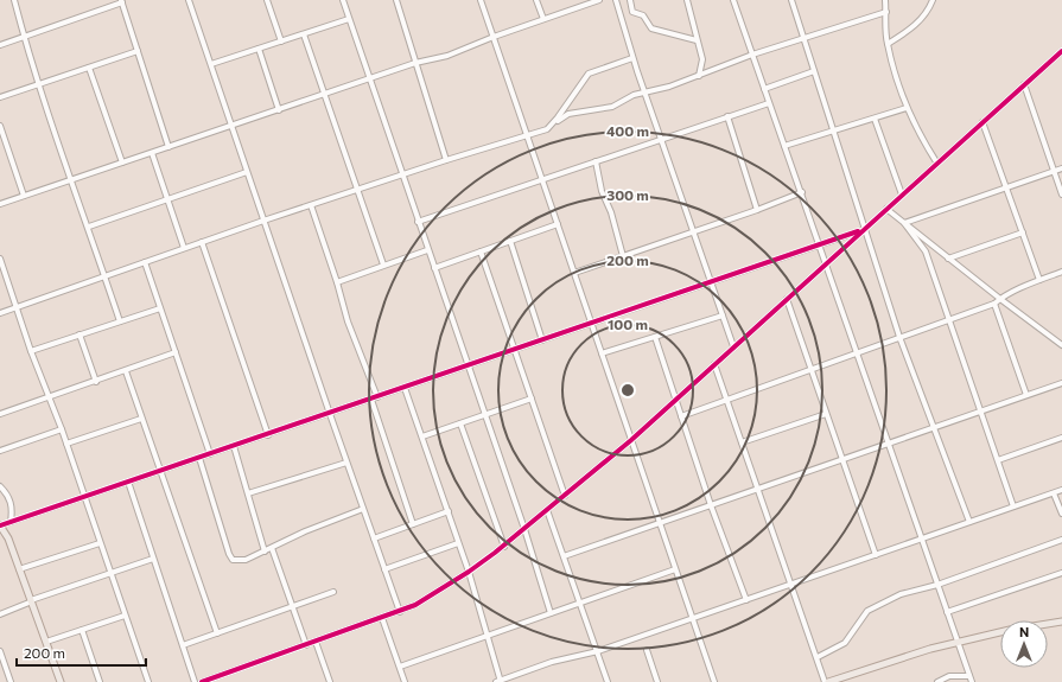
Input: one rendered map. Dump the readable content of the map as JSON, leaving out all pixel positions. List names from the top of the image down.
{
  "scale_bar": "200 m",
  "north": "top",
  "rings": [
    "400 m",
    "300 m",
    "200 m",
    "100 m"
  ]
}
